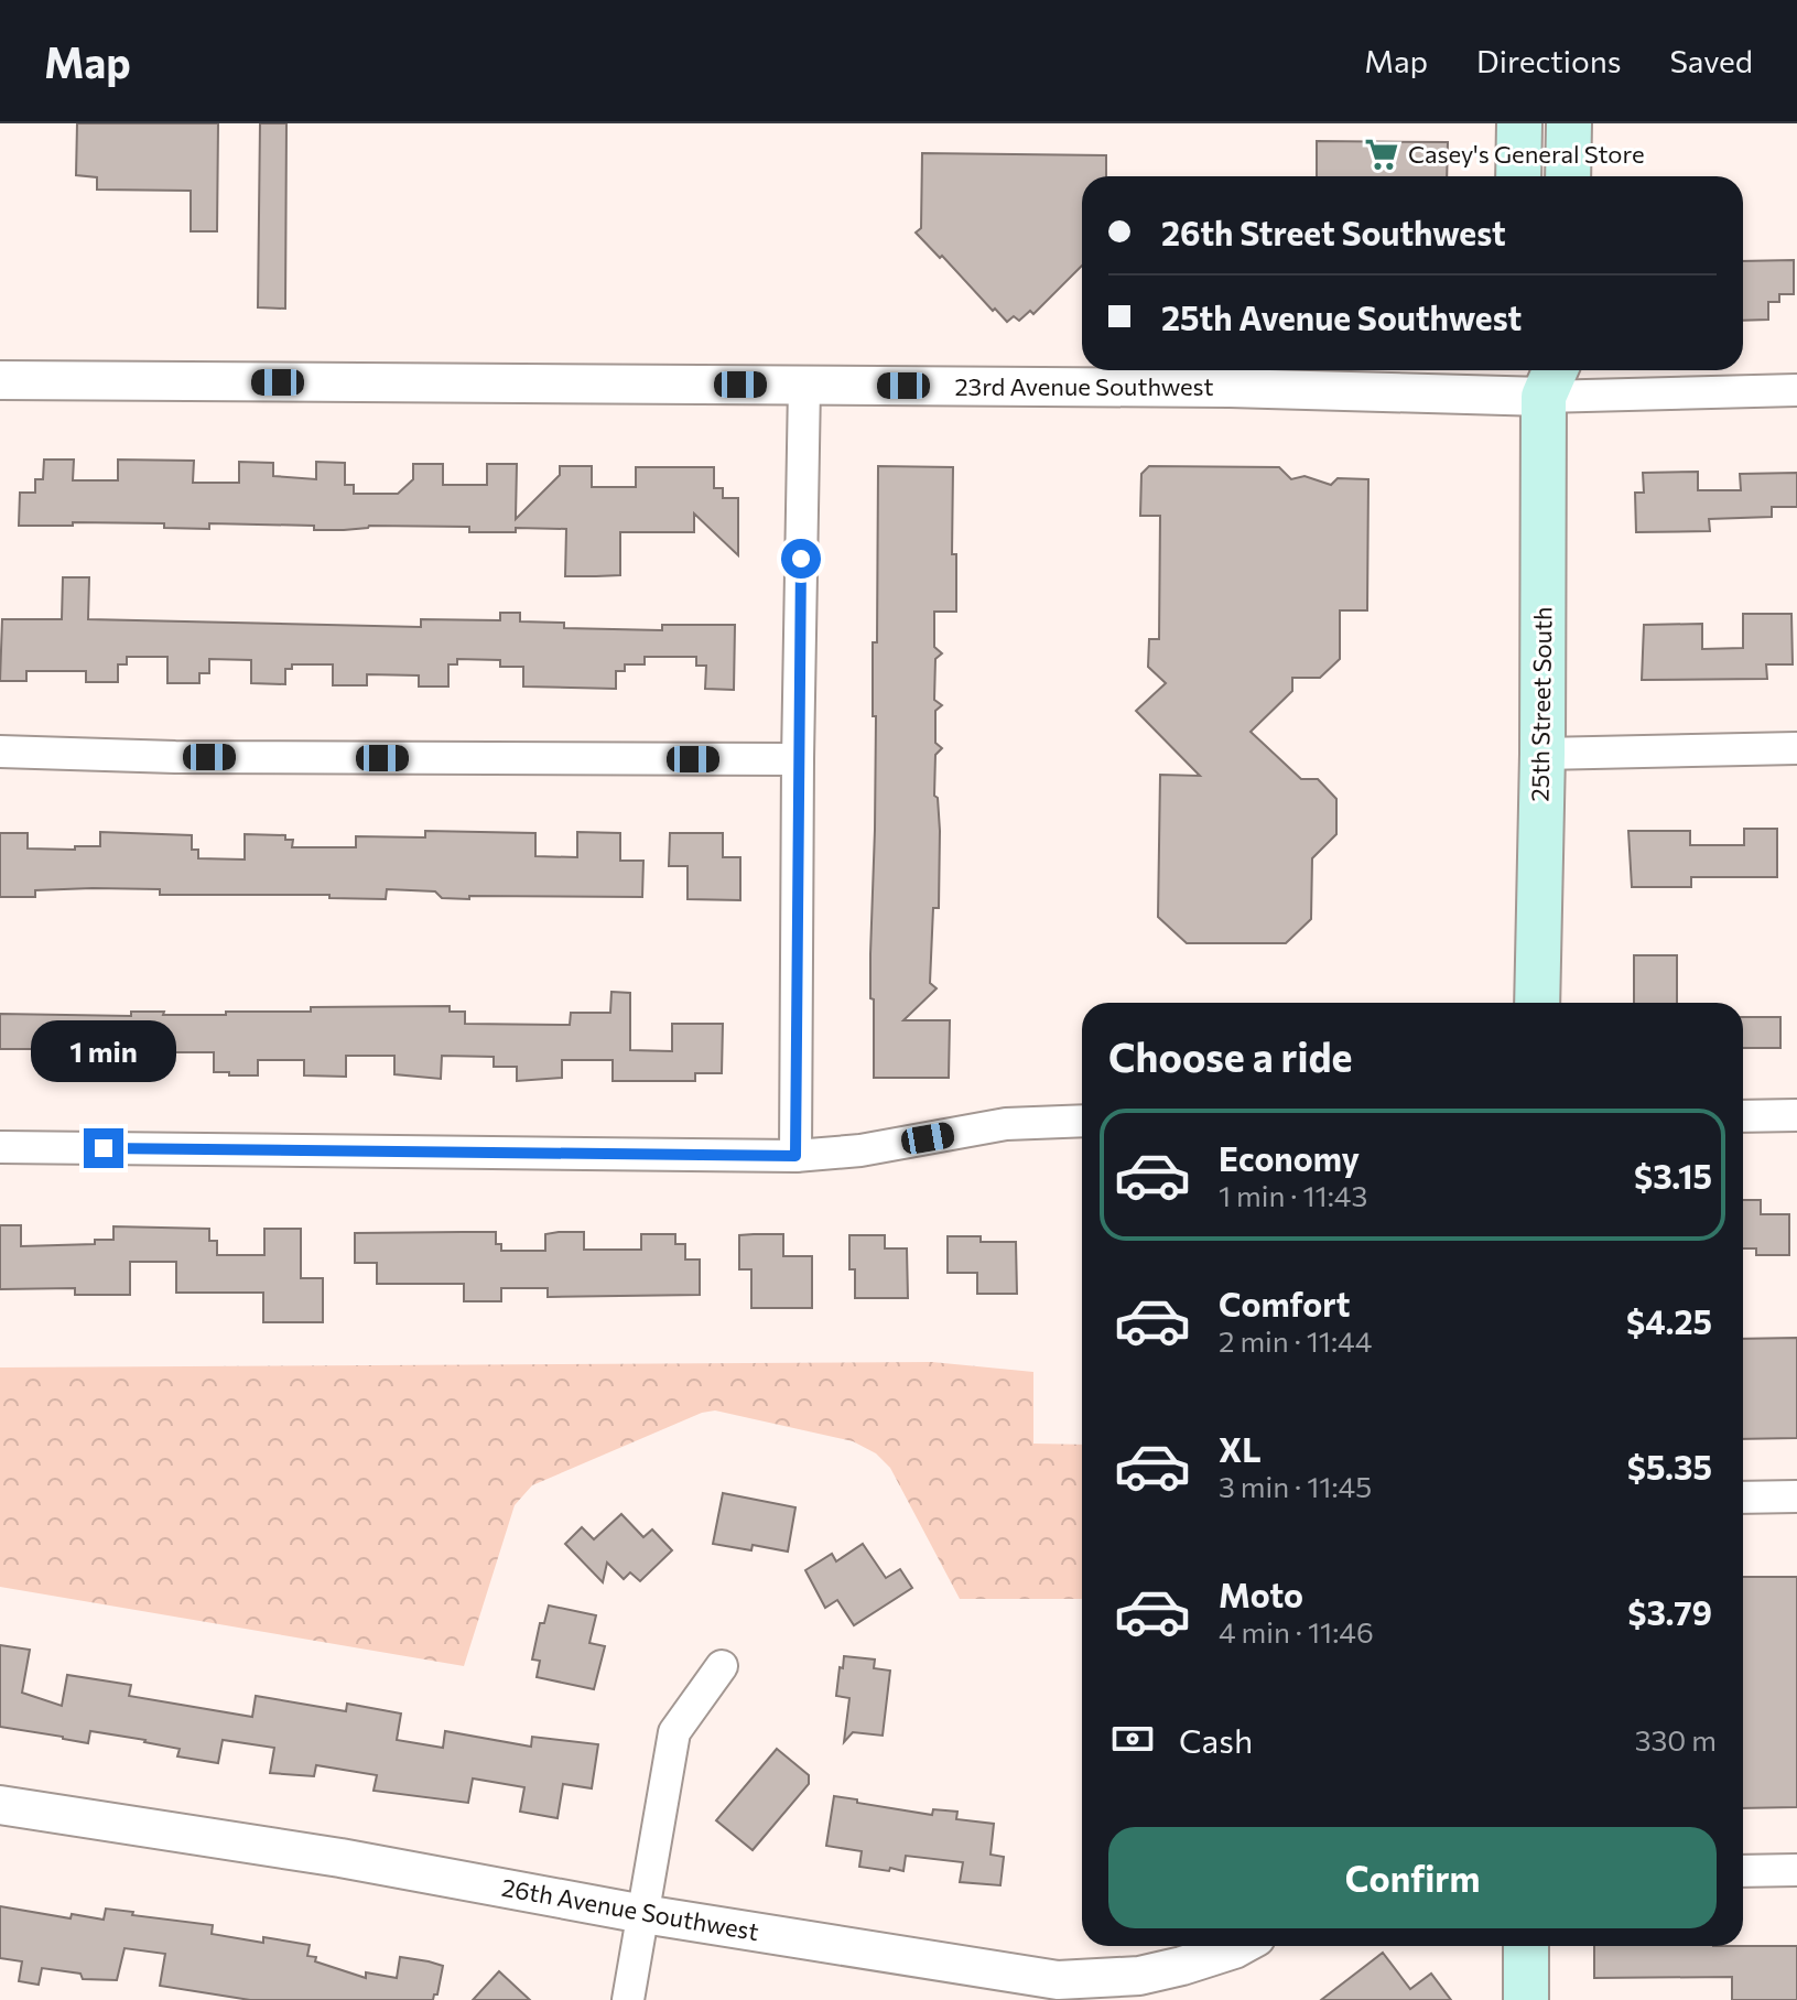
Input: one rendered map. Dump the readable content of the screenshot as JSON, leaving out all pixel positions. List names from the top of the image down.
{
  "streets": {
    "main road": ["25th Street South"],
    "street": ["23rd Avenue Southwest", "26th Avenue Southwest"]
  },
  "crossings": [
    ["23rd Avenue Southwest", "25th Street South"]
  ],
  "places": {
    "supermarket": ["Casey's General Store"]
  },
  "page": {
    "header": "Map",
    "nav": ["Map", "Directions", "Saved"],
    "banner": ["26th Street Southwest", "25th Avenue Southwest"],
    "heading": "Choose a ride",
    "bubble": "1 min",
    "list": [
      {
        "name": "Economy",
        "note": "1 min · 11:43",
        "value": "$3.15"
      },
      {
        "name": "Comfort",
        "note": "2 min · 11:44",
        "value": "$4.25"
      },
      {
        "name": "XL",
        "note": "3 min · 11:45",
        "value": "$5.35"
      },
      {
        "name": "Moto",
        "note": "4 min · 11:46",
        "value": "$3.79"
      }
    ],
    "pay": ["Cash", "330 m"],
    "buttons": "Confirm"
  }
}
